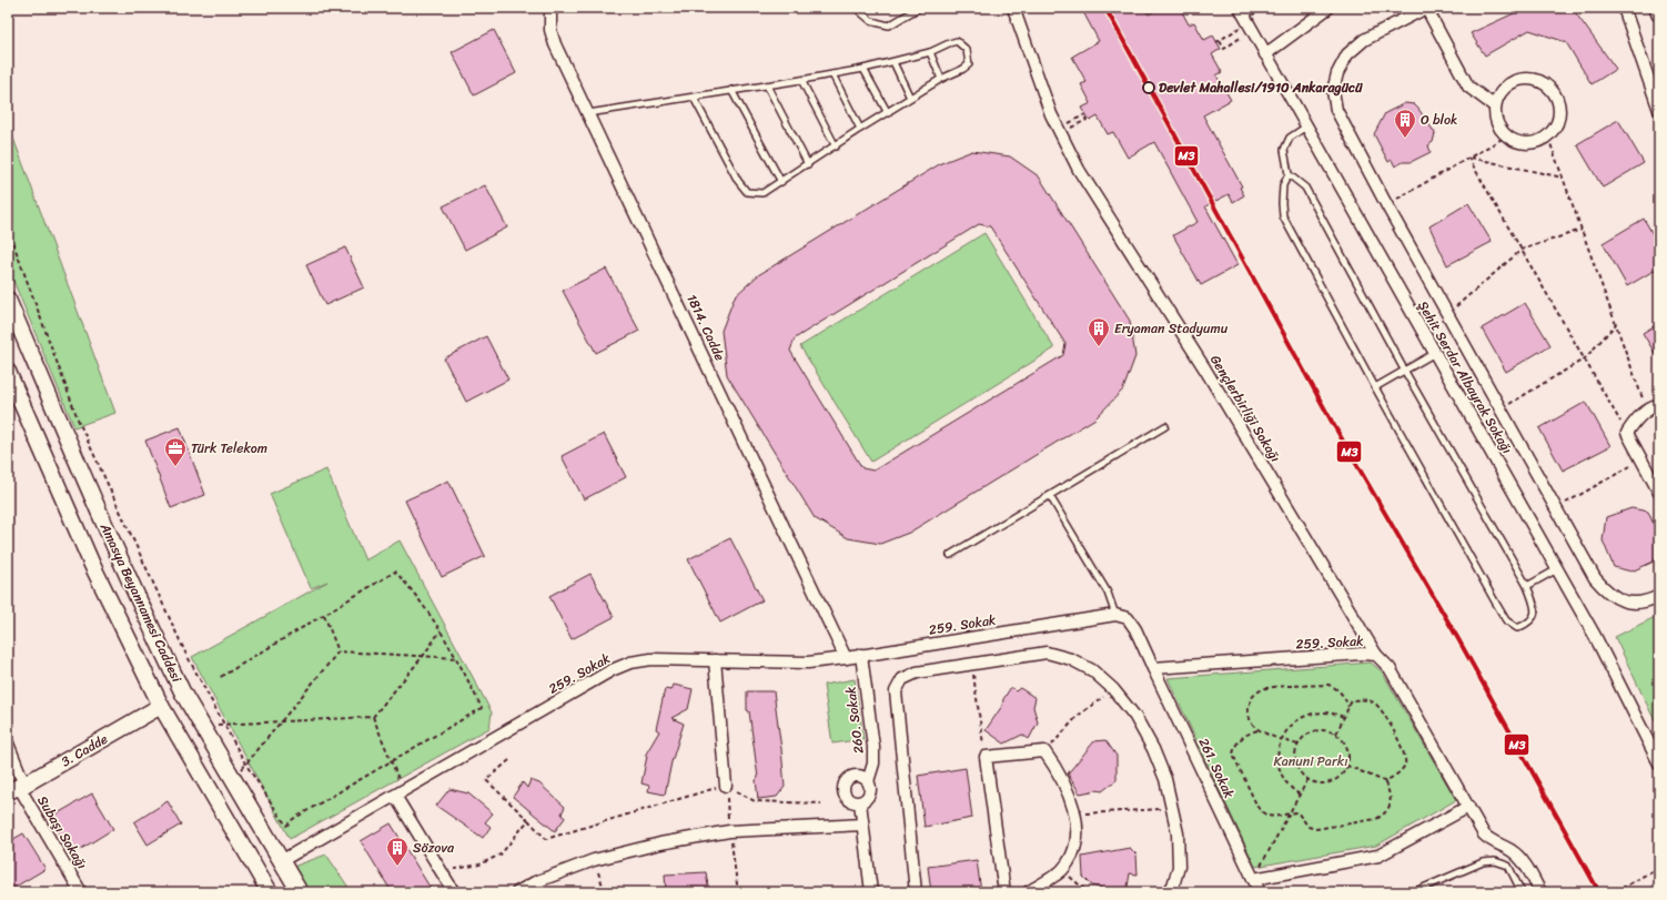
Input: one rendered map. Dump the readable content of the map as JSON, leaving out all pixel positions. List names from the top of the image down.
{
  "streets": {
    "main road": ["Amasya Beyannamesi Caddesi", "3. Cadde"],
    "street": [
      "1814. Cadde",
      "Şehit Serdar Albayrak Sokağı",
      "Gençlerbirliği Sokağı",
      "259. Sokak",
      "260. Sokak",
      "261. Sokak",
      "Subaşı Sokağı"
    ]
  },
  "crossings": [
    ["1814. Cadde", "259. Sokak"],
    ["Gençlerbirliği Sokağı", "259. Sokak"],
    ["Amasya Beyannamesi Caddesi", "259. Sokak"],
    ["Amasya Beyannamesi Caddesi", "3. Cadde"],
    ["259. Sokak", "260. Sokak"],
    ["259. Sokak", "261. Sokak"],
    ["3. Cadde", "Subaşı Sokağı"]
  ],
  "parks": ["Kanuni Parkı"],
  "places": {
    "other": ["Devlet Mahallesi/1910 Ankaragücü"],
    "building": ["O blok", "Eryaman Stadyumu", "Sözova"],
    "office": ["Türk Telekom"]
  },
  "lines": ["transit line M3"]
}
